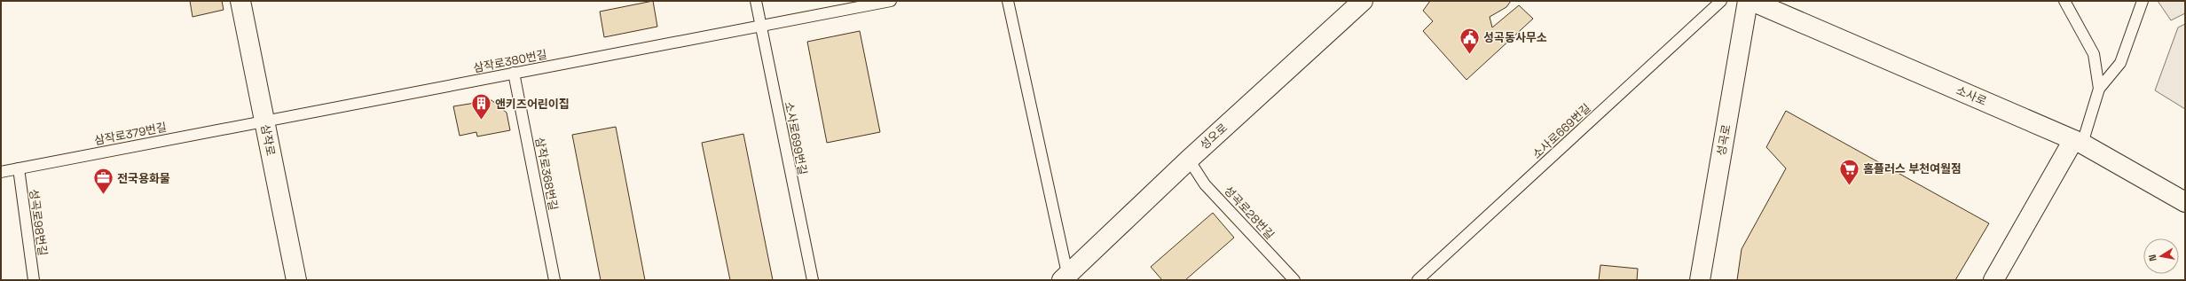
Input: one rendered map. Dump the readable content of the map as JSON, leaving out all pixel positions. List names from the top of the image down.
{
  "streets": {
    "street": [
      "소사로",
      "성오로",
      "삼작로",
      "성곡로"
    ],
    "lane": [
      "삼작로380번길",
      "소사로669번길",
      "삼작로379번길",
      "소사로699번길",
      "삼작로368번길",
      "성곡로28번길",
      "성곡로98번길"
    ]
  },
  "crossings": [
    ["삼작로380번길", "삼작로379번길"],
    ["삼작로380번길", "소사로699번길"],
    ["삼작로380번길", "삼작로"],
    ["삼작로380번길", "삼작로368번길"],
    ["삼작로379번길", "삼작로"],
    ["삼작로379번길", "성곡로98번길"],
    ["성오로", "성곡로28번길"]
  ],
  "places": {
    "public building": ["성곡동사무소"],
    "building": ["앤키즈어린이집"],
    "supermarket": ["홈플러스 부천여월점"],
    "office": ["전국용화물"]
  },
  "north": "left"
}
